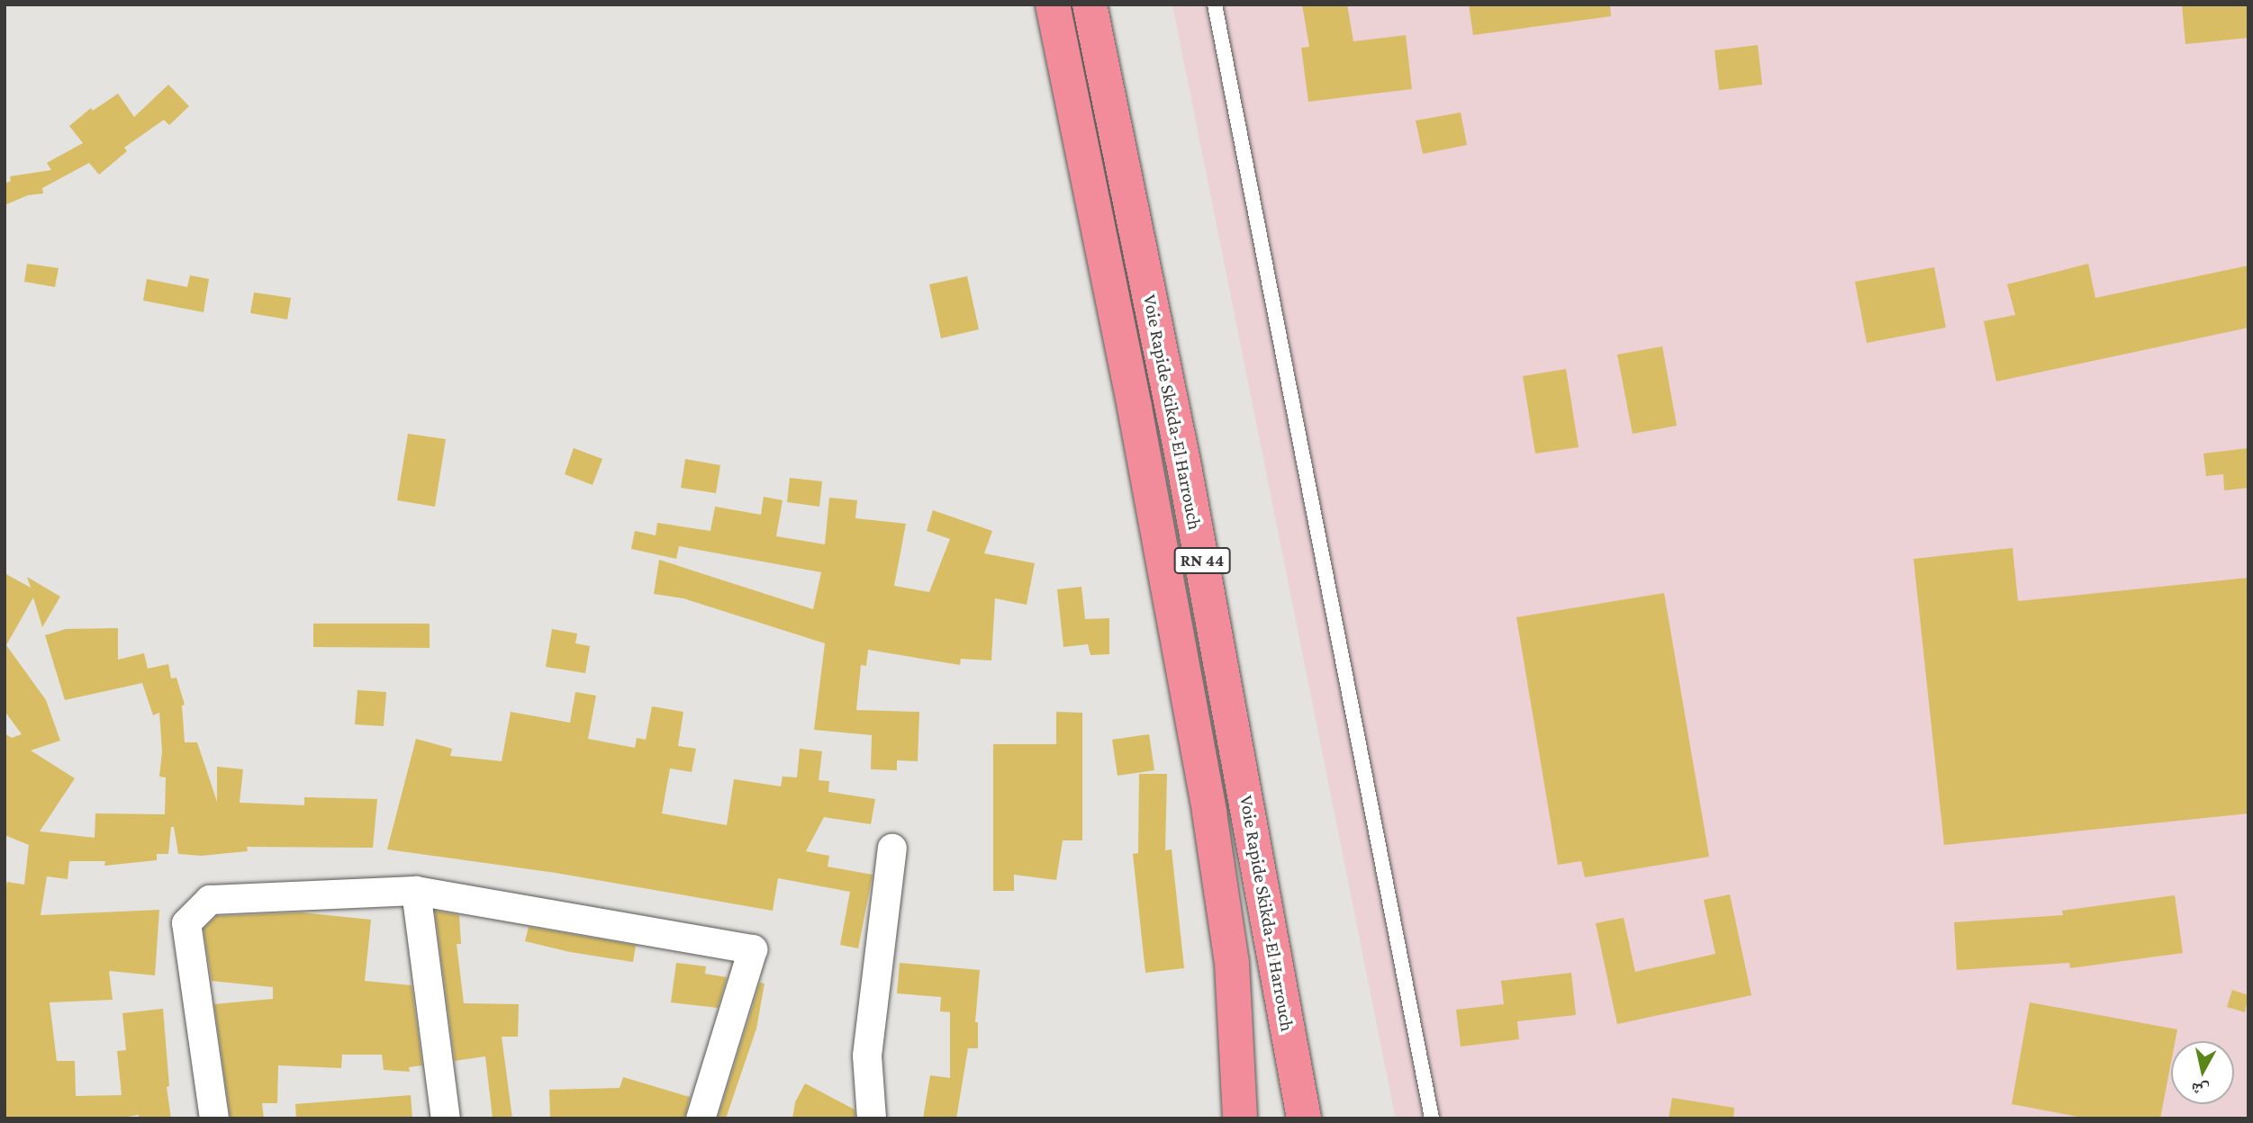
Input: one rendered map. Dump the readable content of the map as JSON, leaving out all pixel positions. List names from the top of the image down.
{
  "streets": {
    "highway": ["Voie Rapide Skikda-El Harrouch", "RN 44"]
  },
  "north": "bottom"
}
